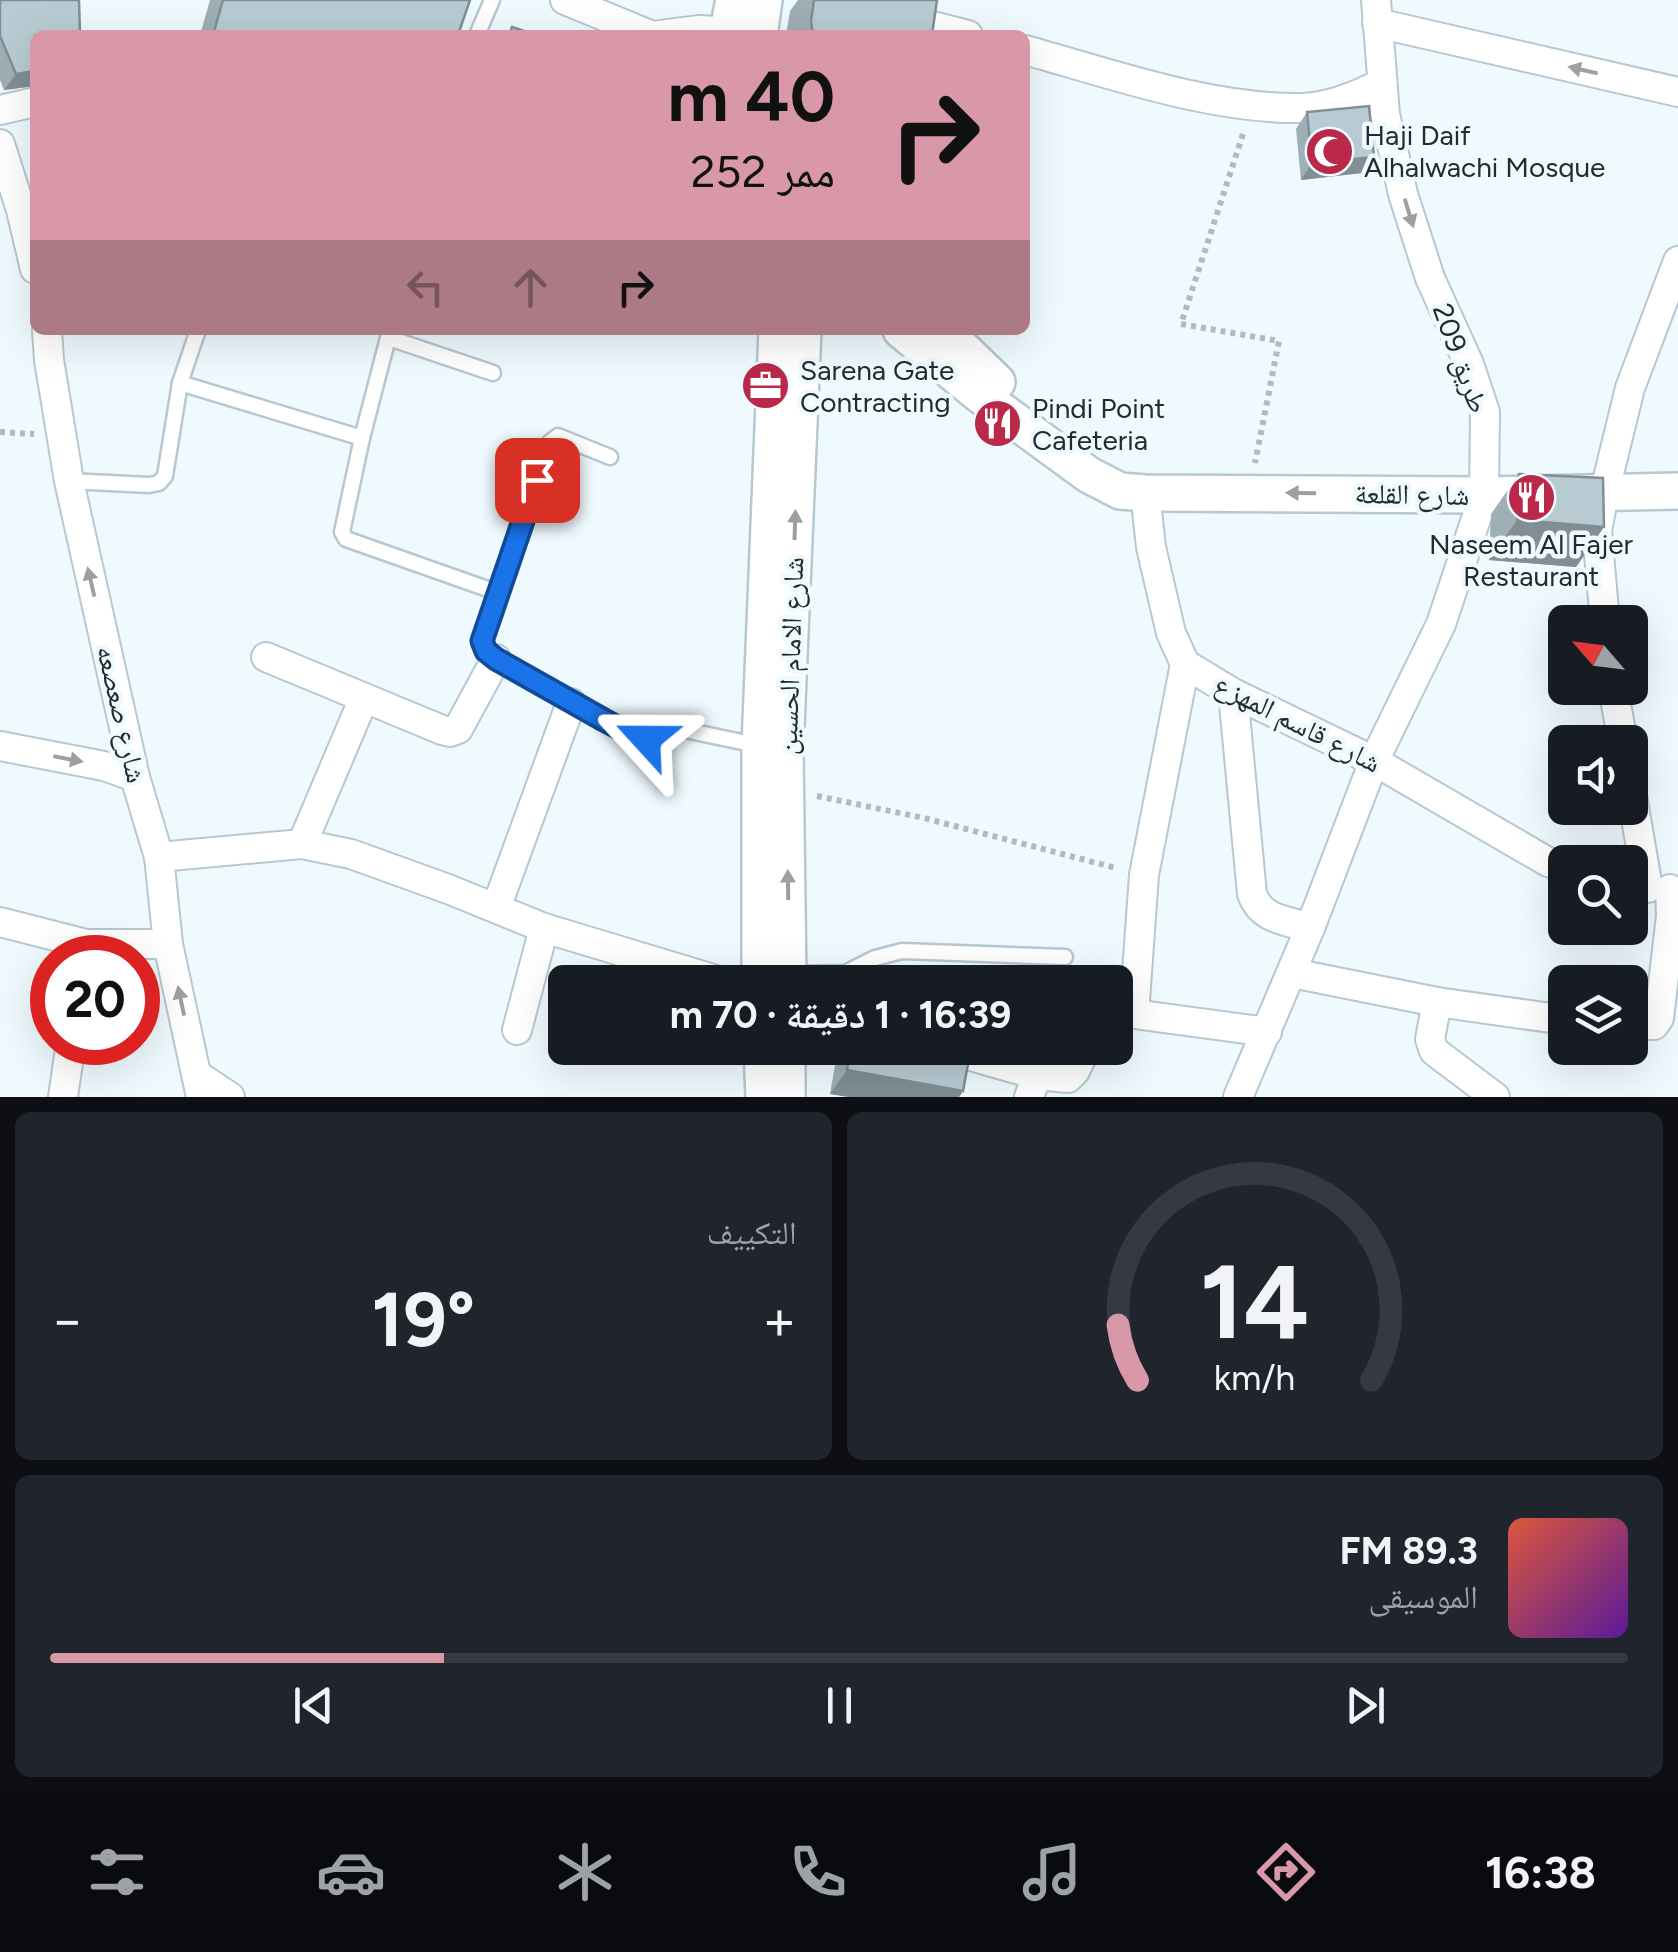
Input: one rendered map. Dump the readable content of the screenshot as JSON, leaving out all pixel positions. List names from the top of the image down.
{
  "streets": {
    "street": [
      "طريق 209",
      "شارع القلعة",
      "شارع الامام الحسين",
      "شارع صعصعه",
      "شارع قاسم المهزع"
    ]
  },
  "crossings": [
    ["طريق 209", "شارع القلعة"],
    ["طريق 209", "شارع قاسم المهزع"],
    ["شارع القلعة", "شارع قاسم المهزع"]
  ],
  "one_way": ["طريق 209", "شارع القلعة", "شارع صعصعه"],
  "places": {
    "mosque": ["Haji Daif Alhalwachi Mosque"],
    "office": ["Sarena Gate Contracting"],
    "restaurant": ["Pindi Point Cafeteria", "Naseem Al Fajer Restaurant"]
  },
  "north": "top left",
  "page": {
    "turn": ["40 m", "ممر 252"],
    "limit": "20",
    "trip": "16:39 · 1 دقيقة · 70 m",
    "tile": "التكييف",
    "heat": ["−", "19°", "+"],
    "song": ["89.3 FM", "الموسيقى"],
    "tabs": "16:38",
    "gauge": ["14", "km/h"]
  }
}
